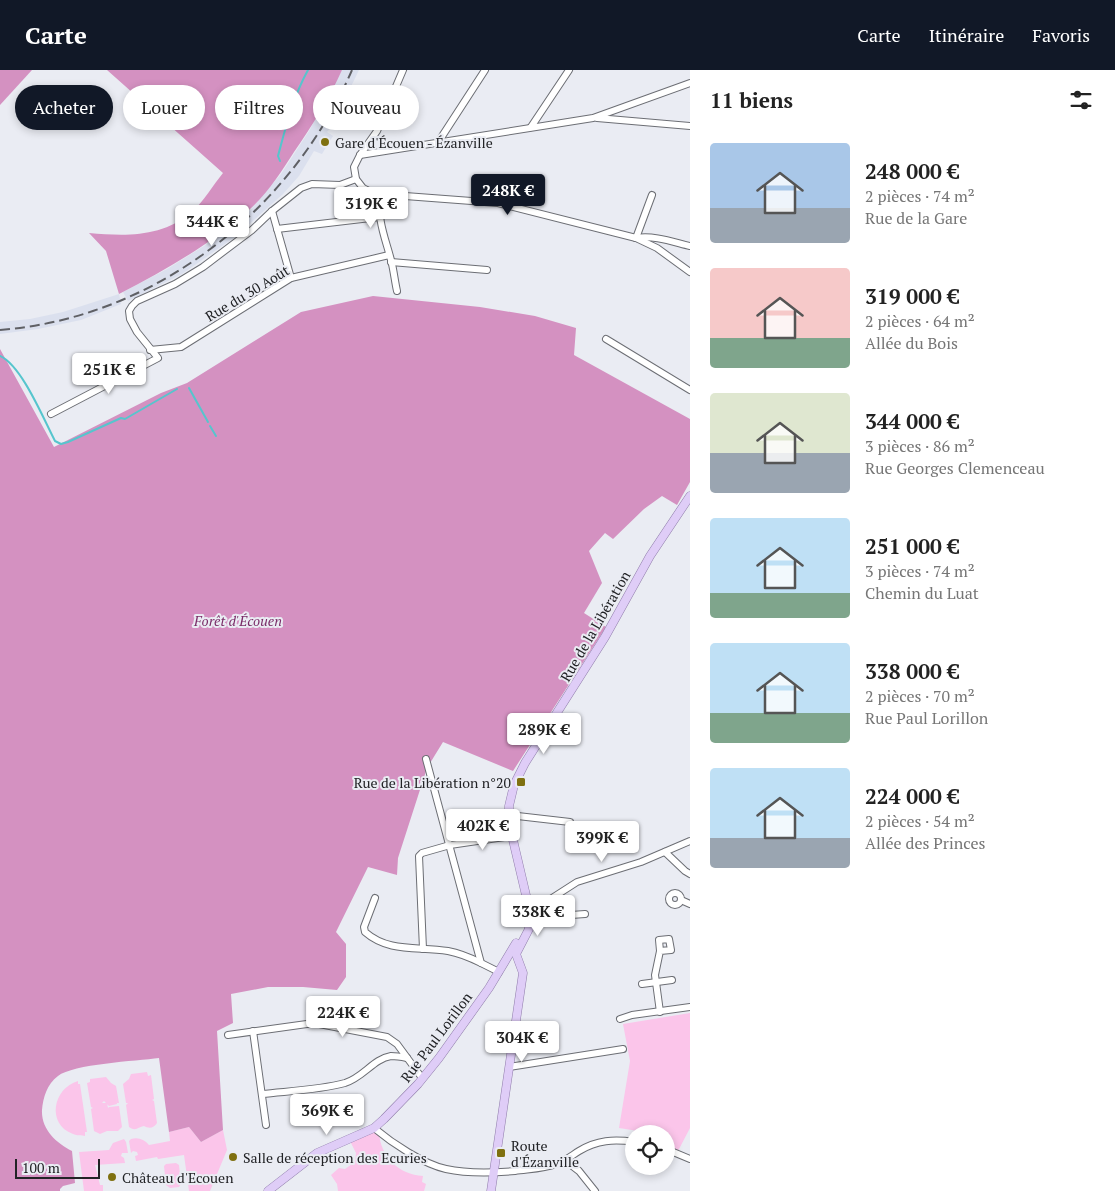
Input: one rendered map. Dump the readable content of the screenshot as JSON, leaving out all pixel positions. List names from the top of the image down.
{
  "streets": {
    "main road": ["Rue de la Libération", "Rue Paul Lorillon"],
    "street": ["Rue du 30 Août"]
  },
  "crossings": [
    ["Rue de la Libération", "Rue Paul Lorillon"]
  ],
  "parks": ["Forêt d'Écouen"],
  "places": {
    "other": ["Gare d'Écouen - Ézanville", "Salle de réception des Ecuries", "Château d'Ecouen"],
    "transit": ["Rue de la Libération n°20", "Route d'Ézanville"]
  },
  "scale_bar": "100 m",
  "page": {
    "header": "Carte",
    "nav": ["Carte", "Itinéraire", "Favoris"],
    "heading": "11 biens",
    "chip": [
      "Acheter",
      "Louer",
      "Filtres",
      "Nouveau"
    ],
    "list": [
      {
        "name": "248 000 €",
        "note": "2 pièces · 74 m² · Rue de la Gare"
      },
      {
        "name": "319 000 €",
        "note": "2 pièces · 64 m² · Allée du Bois"
      },
      {
        "name": "344 000 €",
        "note": "3 pièces · 86 m² · Rue Georges Clemenceau"
      },
      {
        "name": "251 000 €",
        "note": "3 pièces · 74 m² · Chemin du Luat"
      },
      {
        "name": "338 000 €",
        "note": "2 pièces · 70 m² · Rue Paul Lorillon"
      },
      {
        "name": "224 000 €",
        "note": "2 pièces · 54 m² · Allée des Princes"
      }
    ],
    "price": [
      "248K €",
      "319K €",
      "344K €",
      "251K €",
      "289K €",
      "402K €",
      "399K €",
      "338K €",
      "224K €",
      "304K €",
      "369K €"
    ],
    "scale": "100 m"
  }
}
